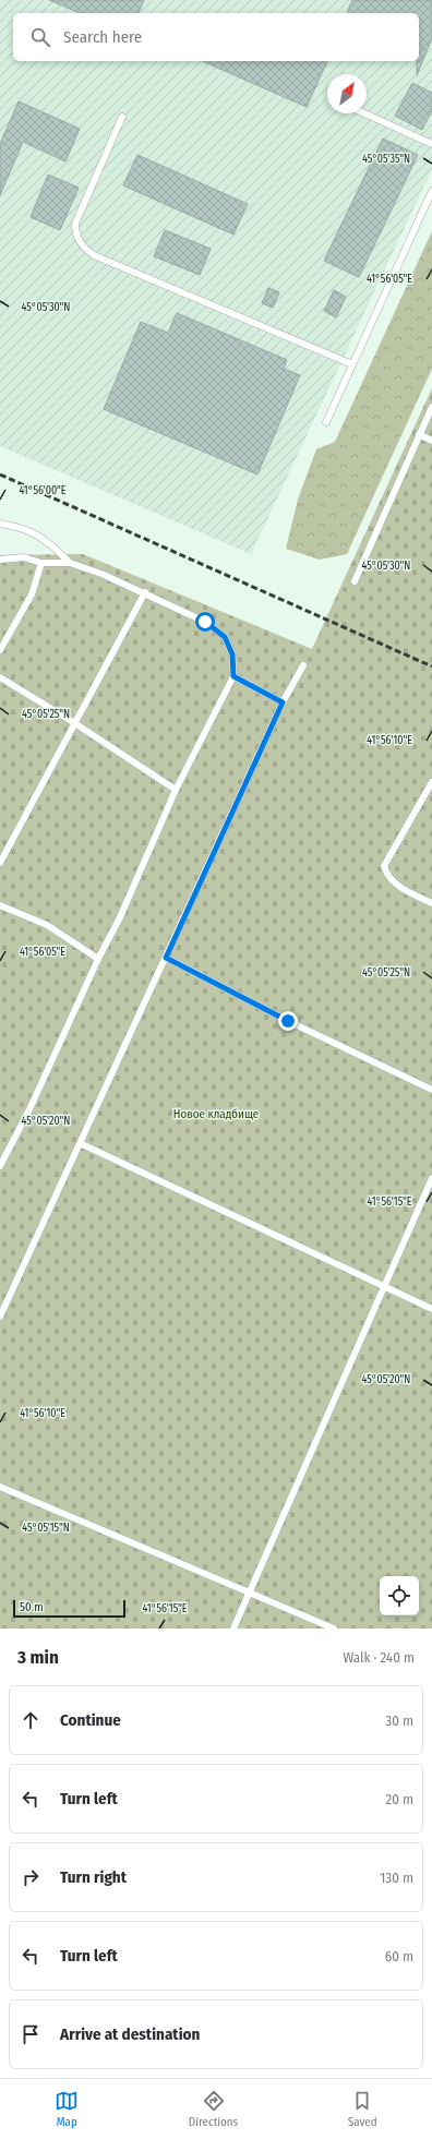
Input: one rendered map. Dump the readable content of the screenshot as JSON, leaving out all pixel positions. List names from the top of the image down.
{
  "parks": ["Новое кладбище"],
  "scale_bar": "50 m",
  "north": "top right",
  "page": {
    "search": "Search here",
    "scale": "50 m",
    "heading": ["3 min", "Walk · 240 m"],
    "list": [
      ["Continue", "30 m"],
      ["Turn left", "20 m"],
      ["Turn right", "130 m"],
      ["Turn left", "60 m"],
      "Arrive at destination"
    ],
    "nav": ["Map", "Directions", "Saved"]
  },
  "coordinates": [
    "45°05'35\"N",
    "41°56'05\"E",
    "45°05'30\"N",
    "41°56'00\"E",
    "45°05'25\"N",
    "41°56'10\"E",
    "45°05'20\"N",
    "41°56'15\"E",
    "45°05'15\"N"
  ]
}
